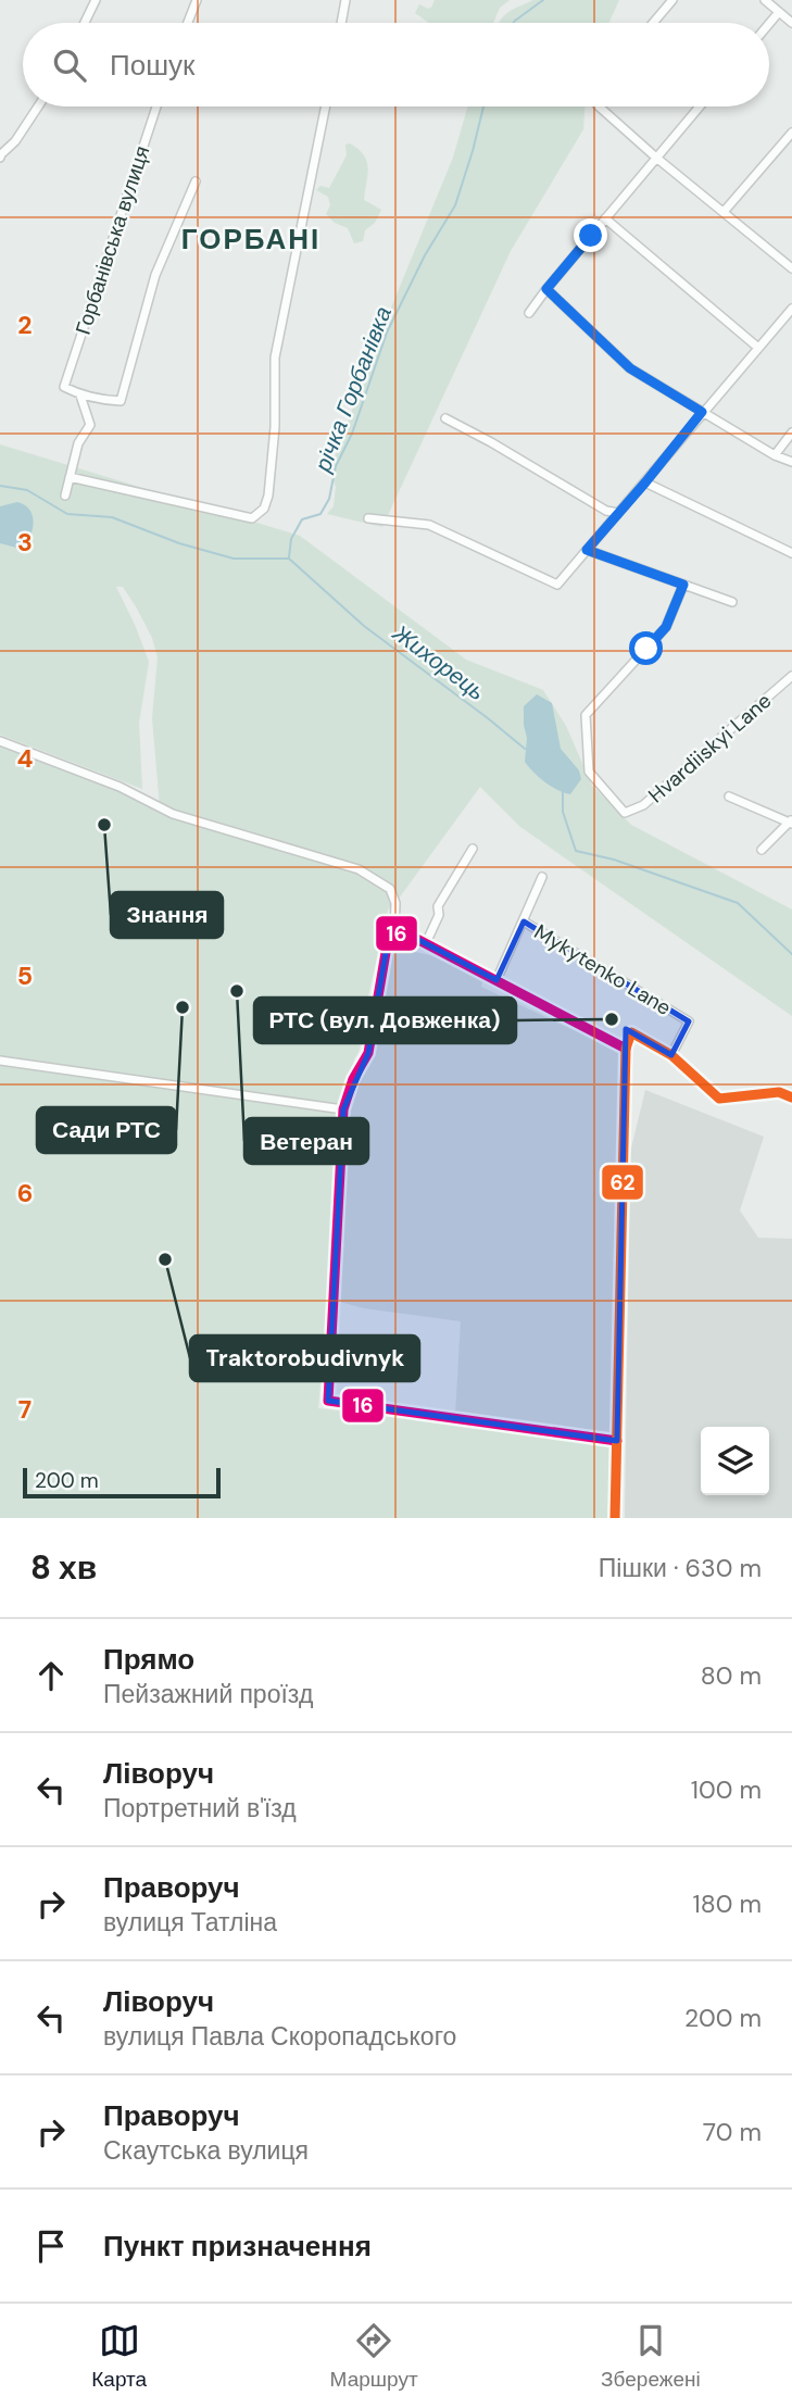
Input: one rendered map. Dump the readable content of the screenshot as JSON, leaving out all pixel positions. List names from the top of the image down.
{
  "streets": {
    "street": ["Горбанівська вулиця", "Hvardiiskyi Lane", "Mykytenko Lane"]
  },
  "districts": ["ГОРБАНІ"],
  "water": ["річка Горбанівка", "Жихорець"],
  "places": [
    "Знання",
    "Ветеран",
    "Сади РТС",
    "РТС (вул. Довженка)",
    "Traktorobudivnyk"
  ],
  "lines": ["transit line 16", "transit line 62"],
  "scale_bar": "200 m",
  "page": {
    "search": "Пошук",
    "scale": "200 m",
    "heading": ["8 хв", "Пішки · 630 m"],
    "list": [
      ["Прямо", "Пейзажний проїзд", "80 m"],
      ["Ліворуч", "Портретний в'їзд", "100 m"],
      ["Праворуч", "вулиця Татліна", "180 m"],
      ["Ліворуч", "вулиця Павла Скоропадського", "200 m"],
      ["Праворуч", "Скаутська вулиця", "70 m"],
      "Пункт призначення"
    ],
    "nav": ["Карта", "Маршрут", "Збережені"]
  },
  "grid": {
    "rows": [
      "2",
      "3",
      "4",
      "5",
      "6",
      "7"
    ]
  }
}
